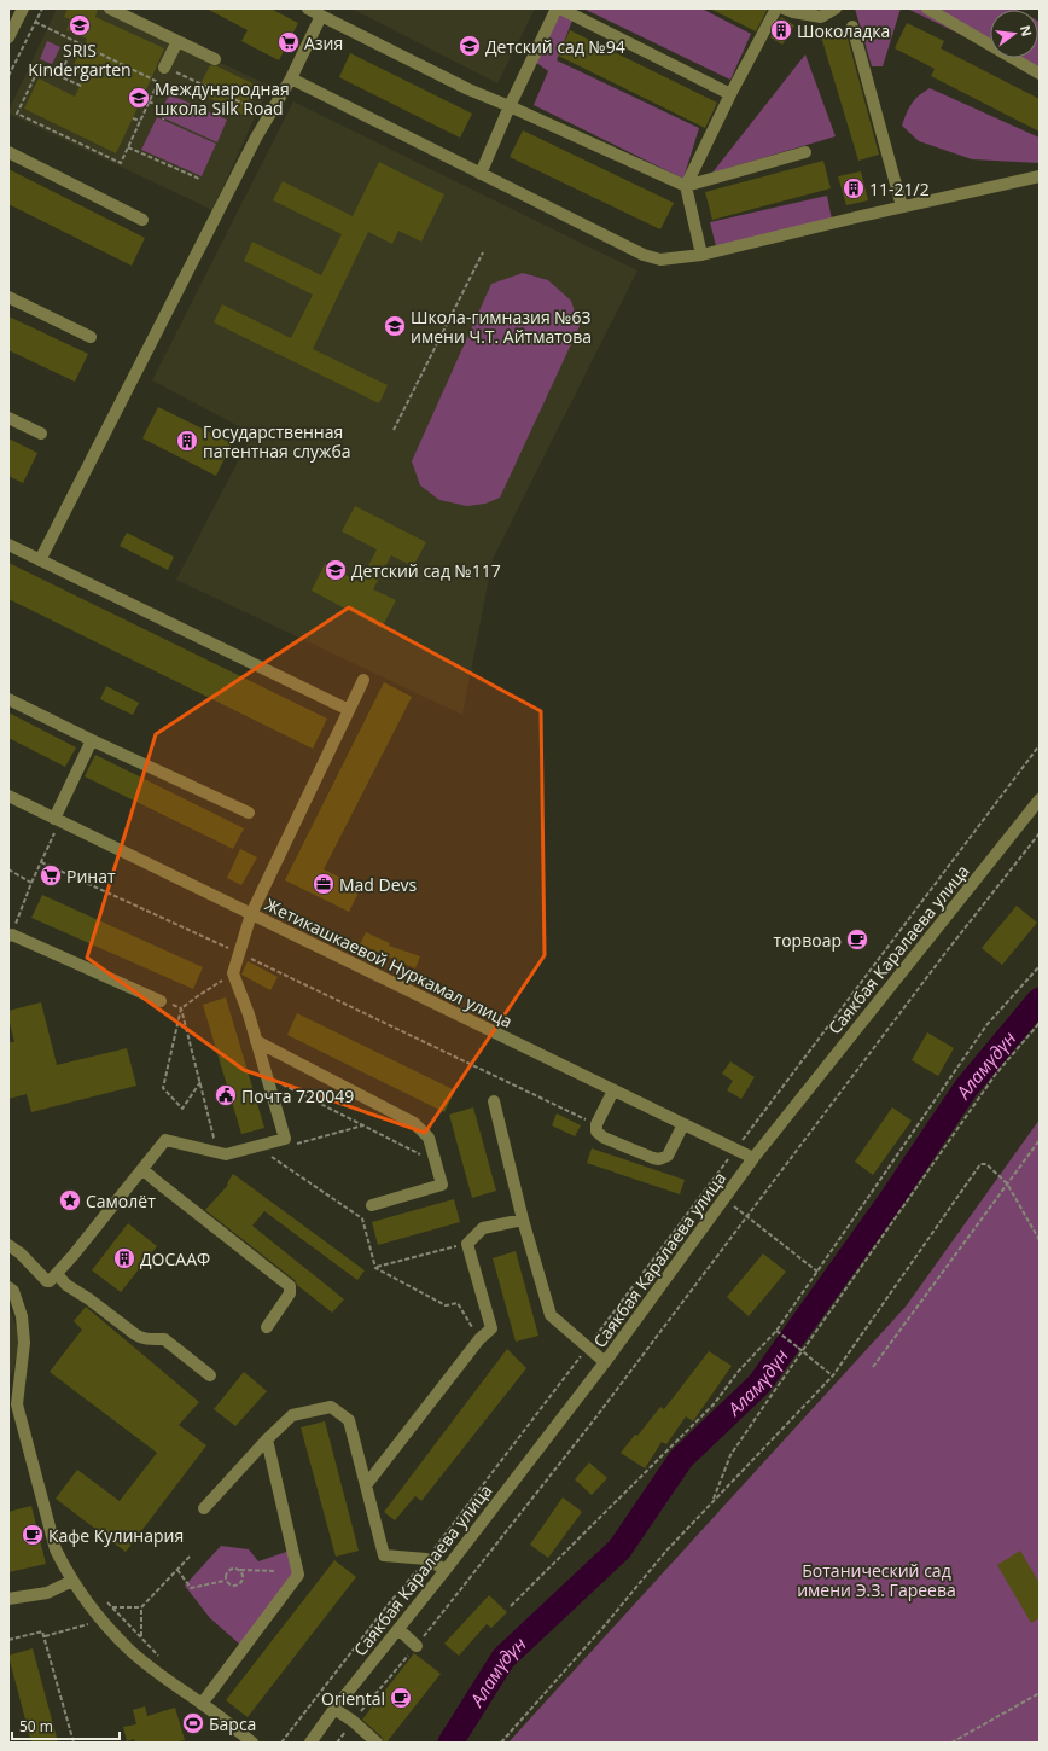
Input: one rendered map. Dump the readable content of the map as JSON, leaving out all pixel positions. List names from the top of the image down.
{
  "streets": {
    "street": ["Саякбая Каралаева улица", "Жетикашкаевой Нуркамал улица"]
  },
  "crossings": [
    ["Саякбая Каралаева улица", "Жетикашкаевой Нуркамал улица"]
  ],
  "water": ["Аламүдүн"],
  "parks": ["Ботанический сад имени Э.З. Гареева"],
  "places": {
    "school or university": [
      "SRIS Kindergarten",
      "Детский сад №94",
      "Международная школа Silk Road",
      "Школа-гимназия №63 имени Ч.Т. Айтматова",
      "Детский сад №117"
    ],
    "building": [
      "Шоколадка",
      "11-21/2",
      "Государственная патентная служба",
      "ДОСААФ"
    ],
    "supermarket": ["Азия", "Ринат"],
    "office": ["Mad Devs"],
    "cafe": ["торвоар", "Кафе Кулинария", "Oriental"],
    "public building": ["Почта 720049"],
    "place": ["Самолёт"],
    "sports": ["Барса"]
  },
  "scale_bar": "50 m",
  "north": "right"
}
